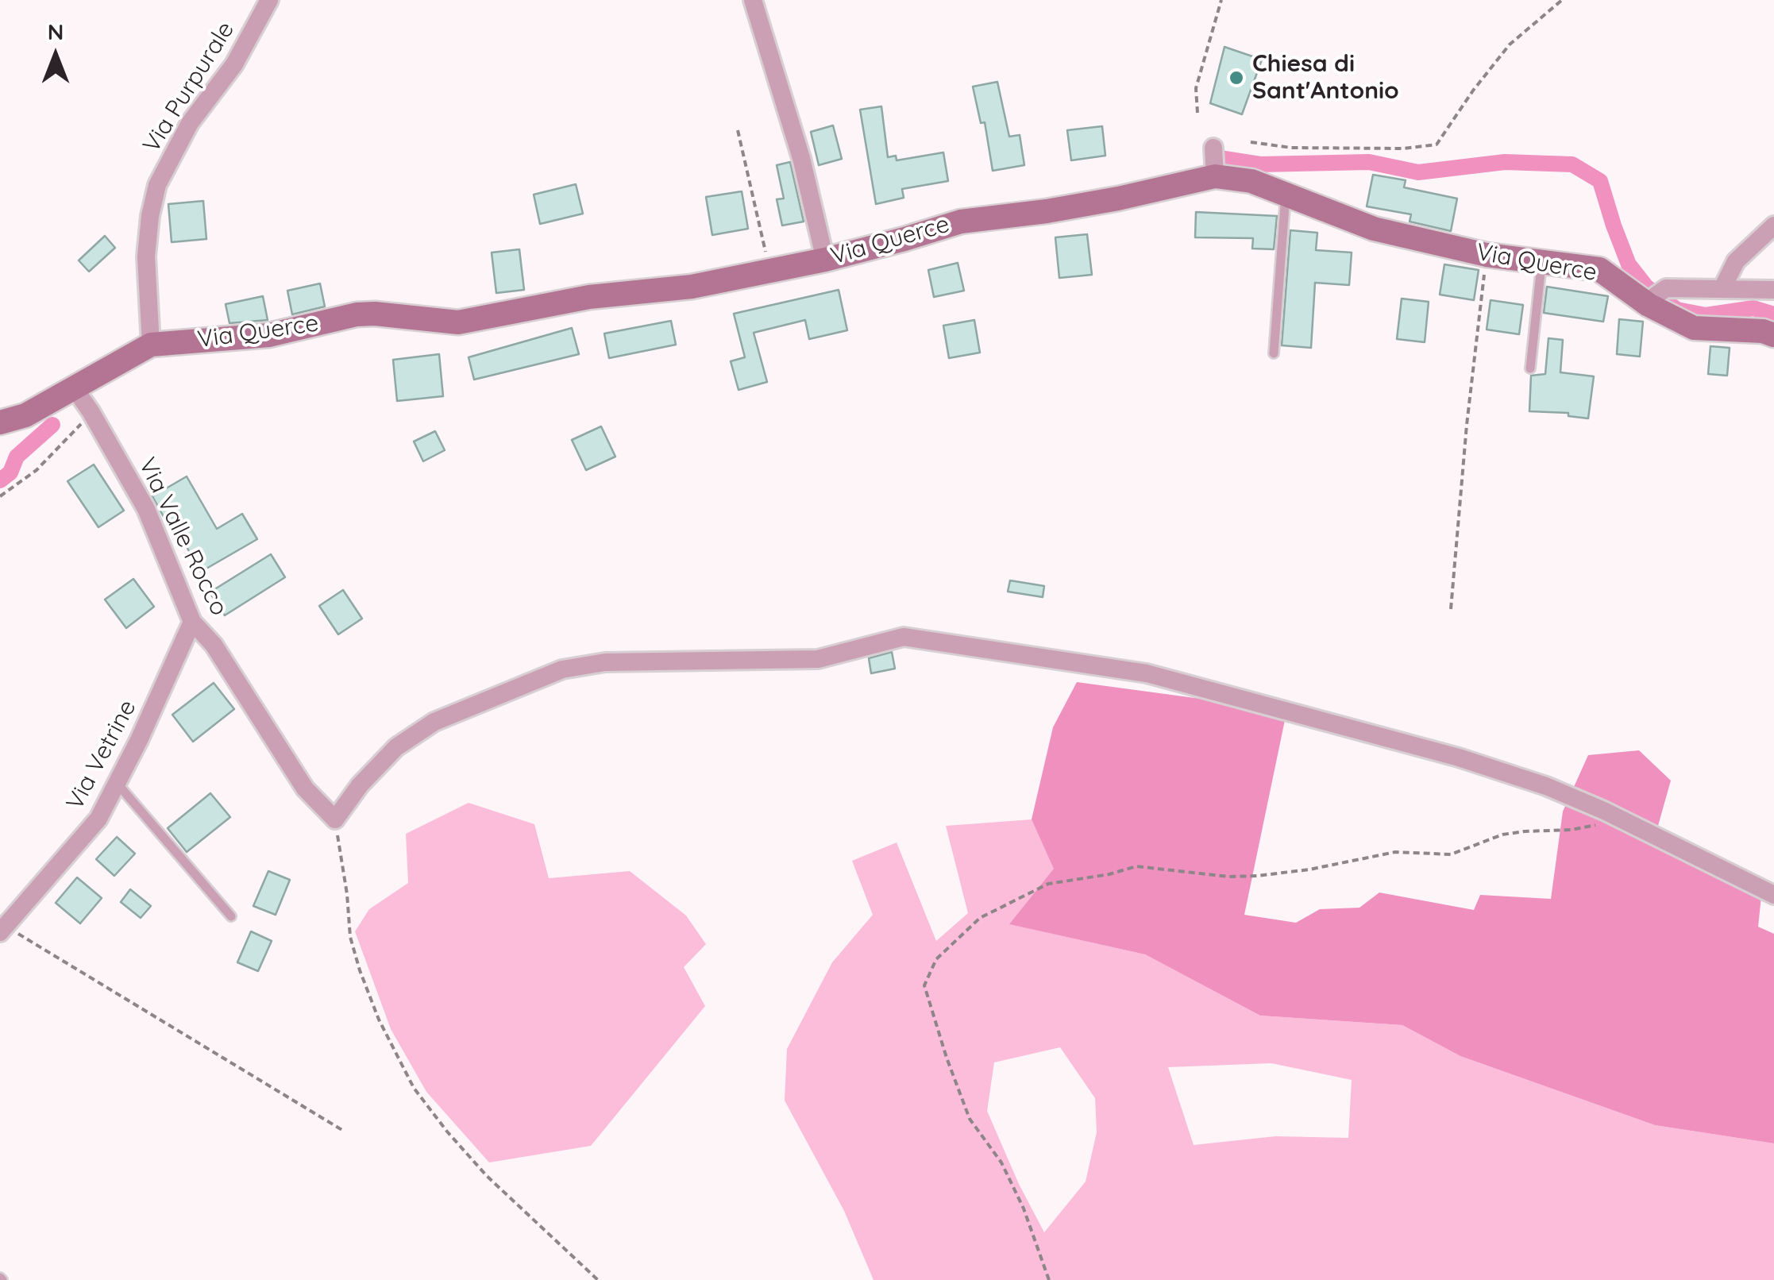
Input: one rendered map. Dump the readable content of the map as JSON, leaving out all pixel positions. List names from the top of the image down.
{
  "streets": {
    "street": [
      "Via Purpurale",
      "Via Querce",
      "Via Valle Rocco",
      "Via Vetrine"
    ]
  },
  "crossings": [
    ["Via Purpurale", "Via Querce"],
    ["Via Querce", "Via Valle Rocco"],
    ["Via Valle Rocco", "Via Vetrine"]
  ],
  "places": ["Chiesa di Sant'Antonio"],
  "north": "top"
}
